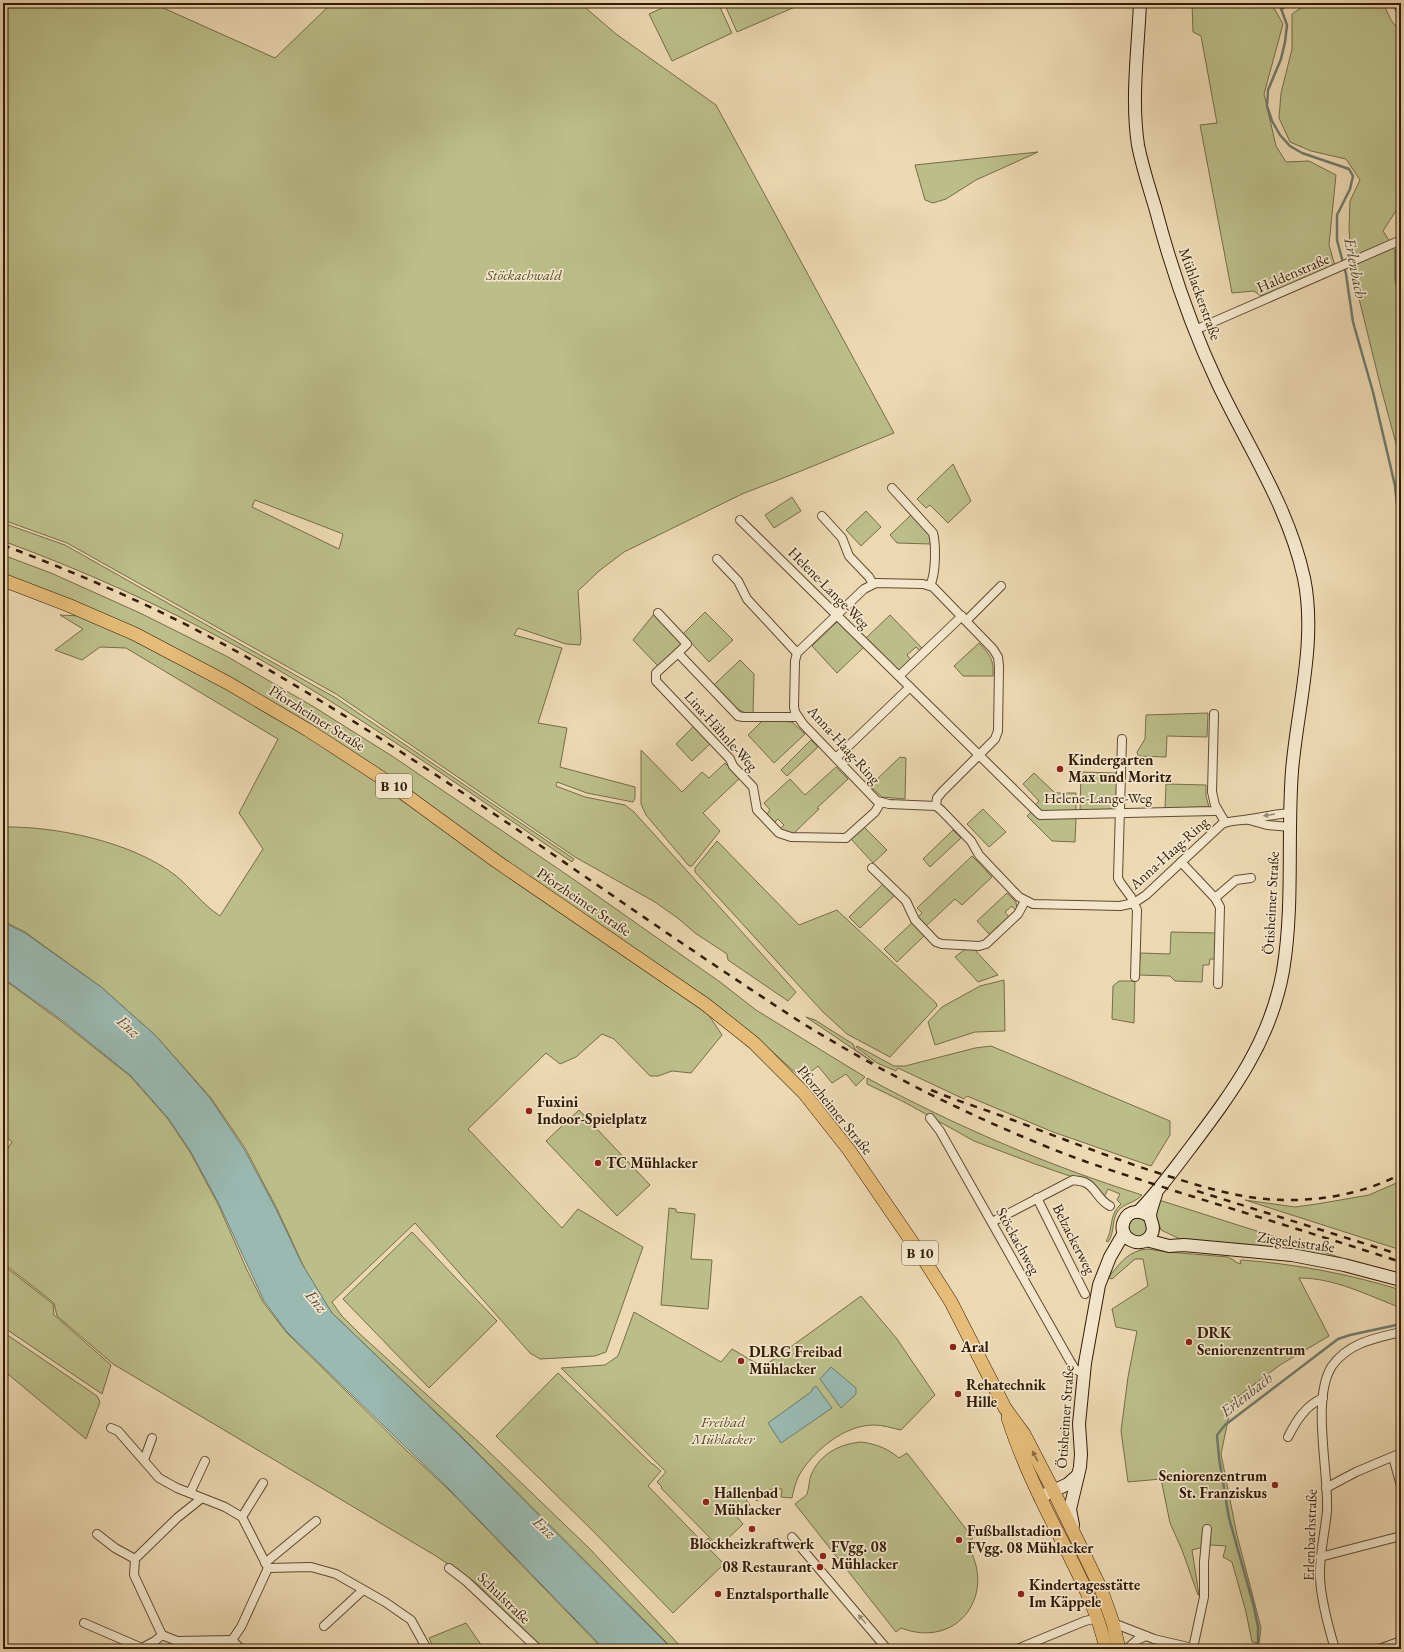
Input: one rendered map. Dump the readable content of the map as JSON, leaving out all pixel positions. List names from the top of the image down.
{
  "streets": {
    "main road": [
      "Mühlackerstraße",
      "Pforzheimer Straße",
      "B 10",
      "Ötisheimer Straße",
      "Ziegeleistraße"
    ],
    "street": [
      "Haldenstraße",
      "Helene-Lange-Weg",
      "Lina-Hähnle-Weg",
      "Anna-Haag-Ring",
      "Belzackerweg",
      "Stöckachweg",
      "Erlenbachstraße",
      "Schulstraße"
    ]
  },
  "crossings": [
    ["Haldenstraße", "Mühlackerstraße"],
    ["Mühlackerstraße", "Ötisheimer Straße"],
    ["Pforzheimer Straße", "Ötisheimer Straße"],
    ["Lina-Hähnle-Weg", "Anna-Haag-Ring"],
    ["Anna-Haag-Ring", "Ötisheimer Straße"],
    ["Ötisheimer Straße", "Stöckachweg"],
    ["Ötisheimer Straße", "Ziegeleistraße"],
    ["Belzackerweg", "Stöckachweg"]
  ],
  "water": ["Erlenbach", "Enz"],
  "parks": ["Stöckachwald", "Freibad Mühlacker"],
  "places": [
    "Kindergarten Max und Moritz",
    "Fuxini Indoor-Spielplatz",
    "TC Mühlacker",
    "DRK Seniorenzentrum",
    "Aral",
    "DLRG Freibad Mühlacker",
    "Rehatechnik Hille",
    "Seniorenzentrum St. Franziskus",
    "Hallenbad Mühlacker",
    "Blockheizkraftwerk",
    "Fußballstadion FVgg. 08 Mühlacker",
    "FVgg. 08 Mühlacker",
    "08 Restaurant",
    "Enztalsporthalle",
    "Kindertagesstätte Im Käppele"
  ]
}
